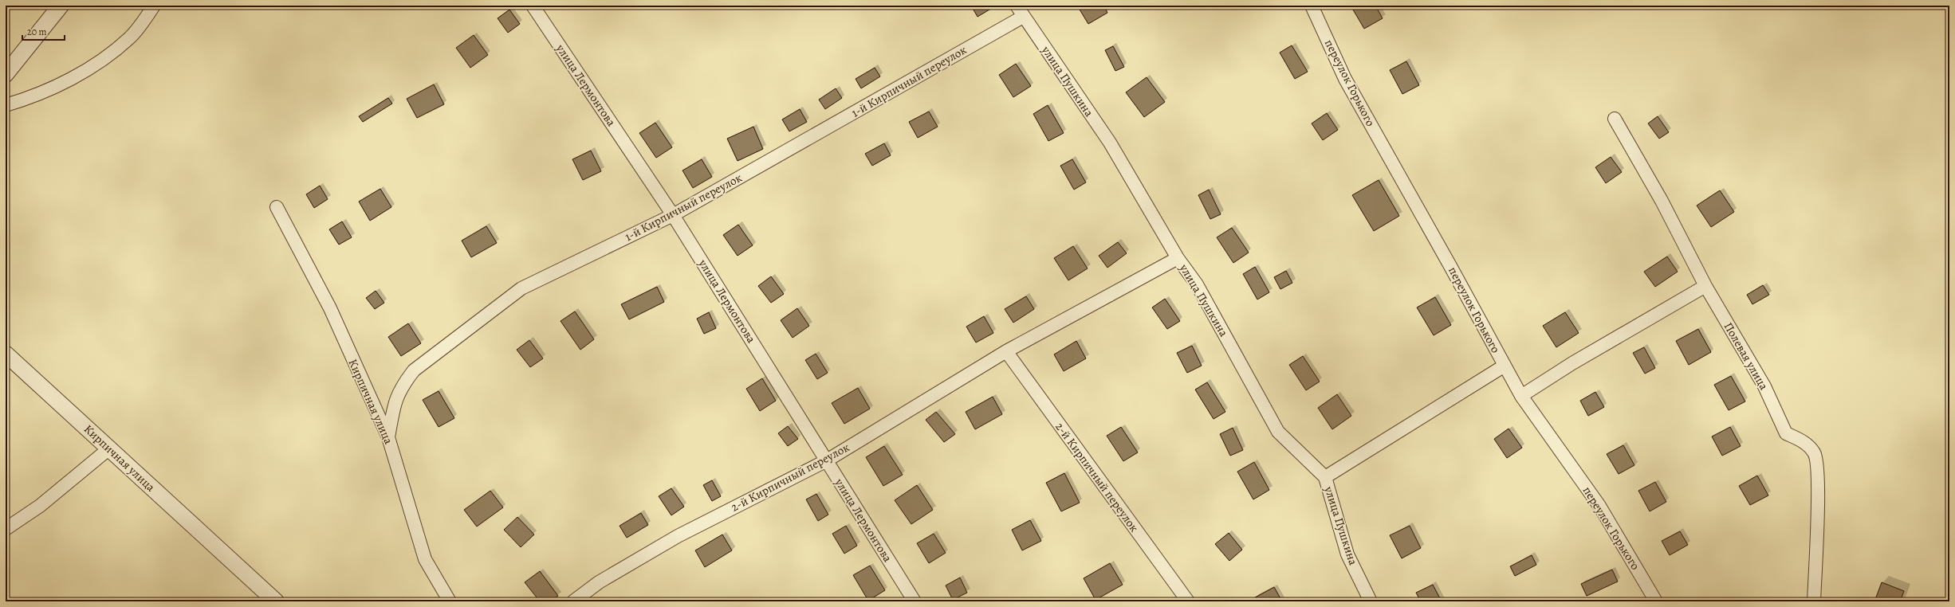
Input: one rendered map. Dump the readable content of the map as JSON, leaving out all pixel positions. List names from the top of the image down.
{
  "streets": {
    "street": [
      "1-й Кирпичный переулок",
      "улица Пушкина",
      "переулок Горького",
      "улица Лермонтова",
      "Полевая улица",
      "Кирпичная улица",
      "2-й Кирпичный переулок"
    ]
  },
  "crossings": [
    ["1-й Кирпичный переулок", "улица Пушкина"],
    ["1-й Кирпичный переулок", "улица Лермонтова"],
    ["1-й Кирпичный переулок", "Кирпичная улица"],
    ["улица Пушкина", "2-й Кирпичный переулок"],
    ["улица Лермонтова", "2-й Кирпичный переулок"]
  ],
  "scale_bar": "20 m"
}
